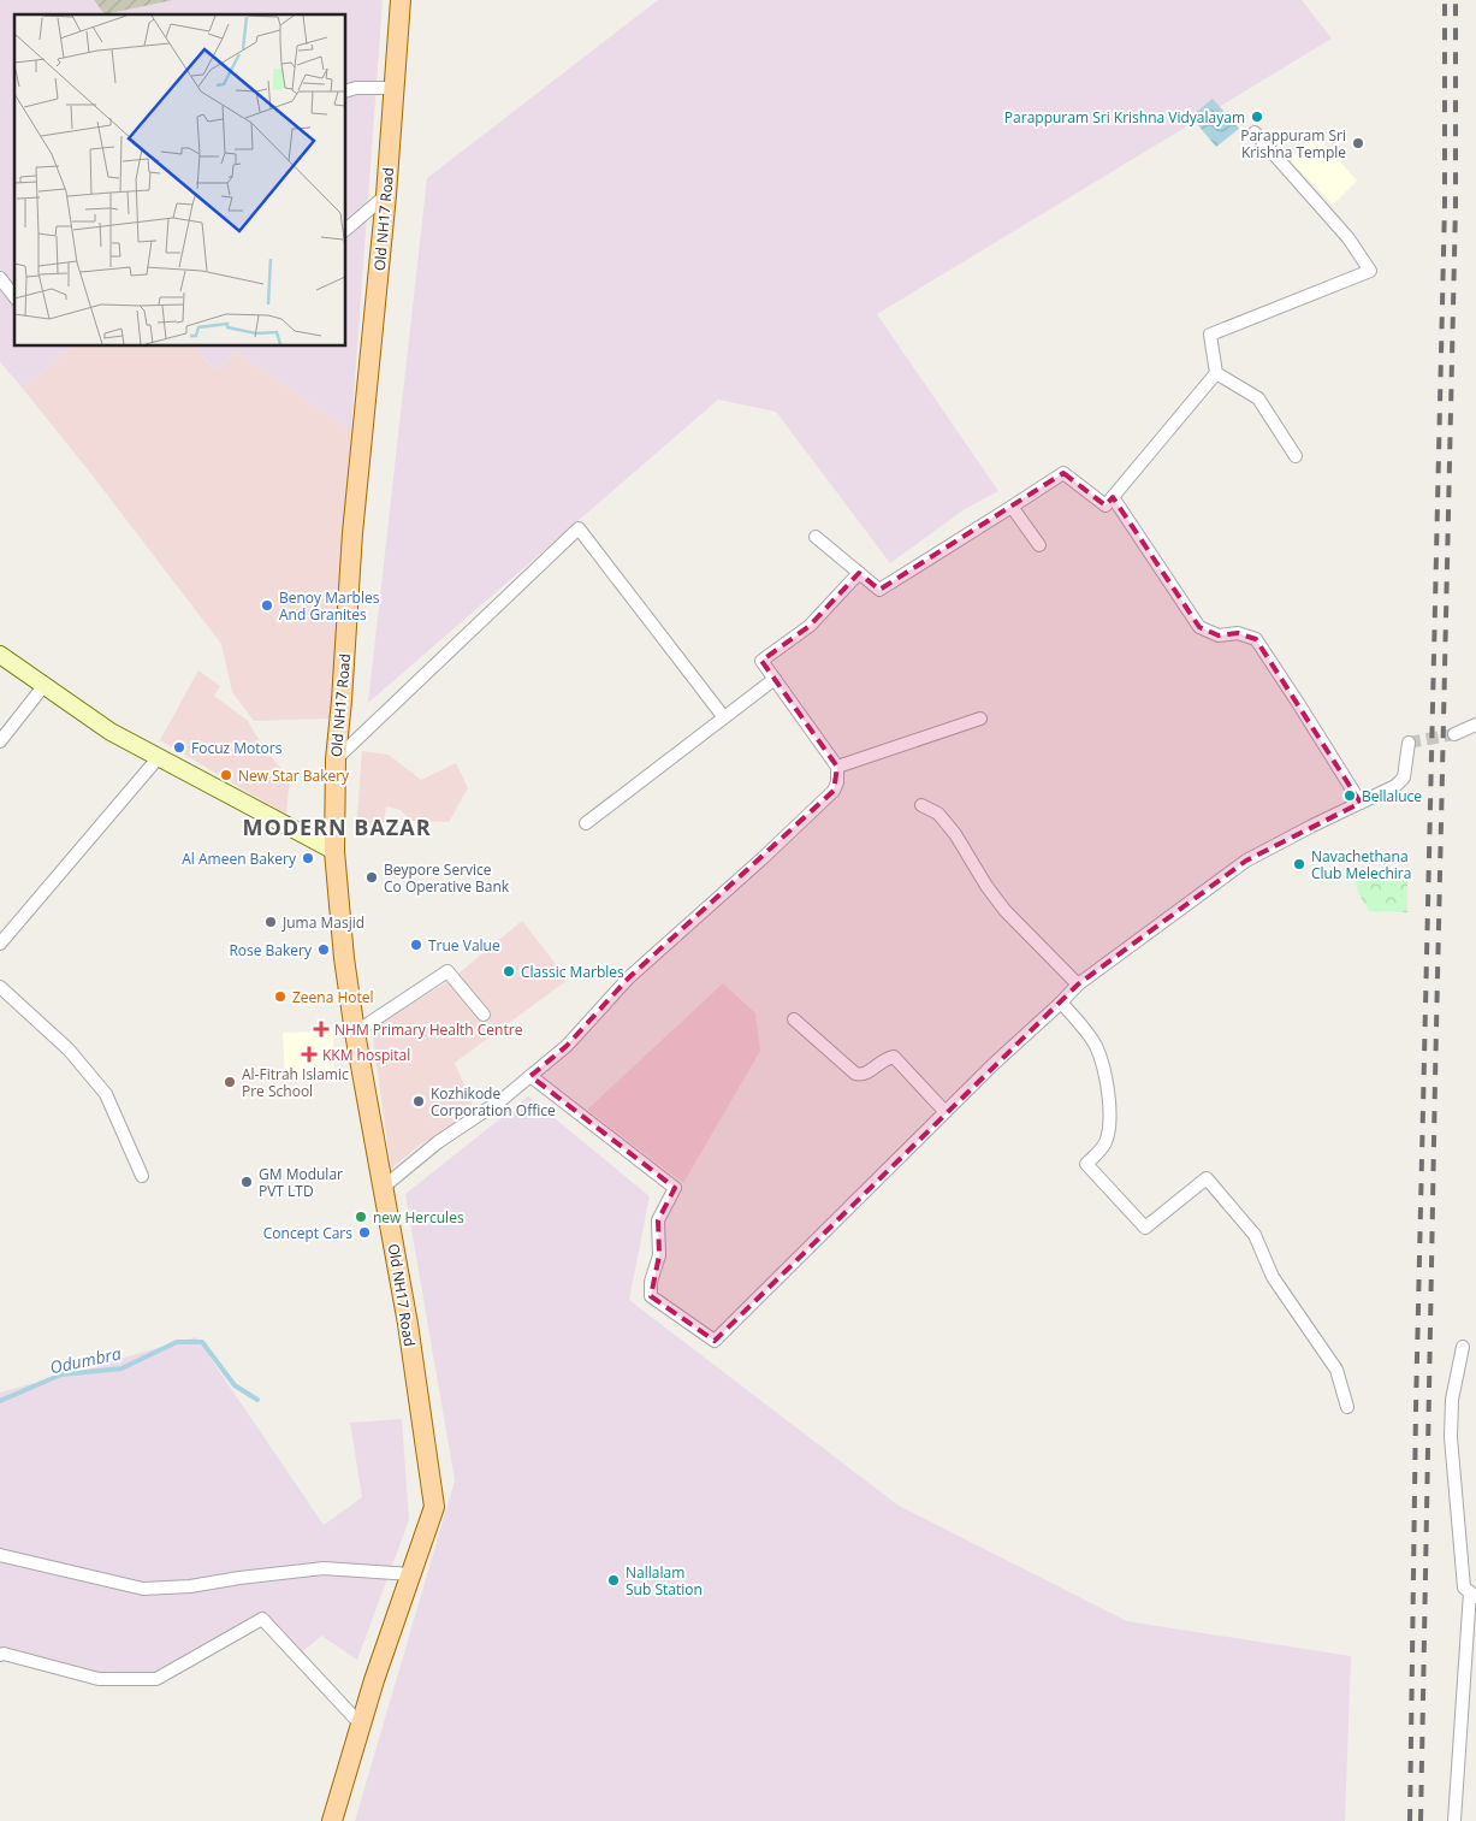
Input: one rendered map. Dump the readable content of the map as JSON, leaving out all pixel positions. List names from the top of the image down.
{
  "streets": {
    "main road": ["Old NH17 Road"]
  },
  "districts": ["MODERN BAZAR"],
  "water": ["Odumbra"],
  "places": {
    "other": [
      "Parappuram Sri Krishna Vidyalayam",
      "Parappuram Sri Krishna Temple",
      "Benoy Marbles And Granites",
      "Focuz Motors",
      "New Star Bakery",
      "Bellaluce",
      "Al Ameen Bakery",
      "Navachethana Club Melechira",
      "Beypore Service Co Operative Bank",
      "Juma Masjid",
      "True Value",
      "Rose Bakery",
      "Classic Marbles",
      "Zeena Hotel",
      "Al-Fitrah Islamic Pre School",
      "Kozhikode Corporation Office",
      "GM Modular PVT LTD",
      "new Hercules",
      "Concept Cars",
      "Nallalam Sub Station"
    ],
    "health": ["NHM Primary Health Centre", "KKM hospital"]
  }
}
